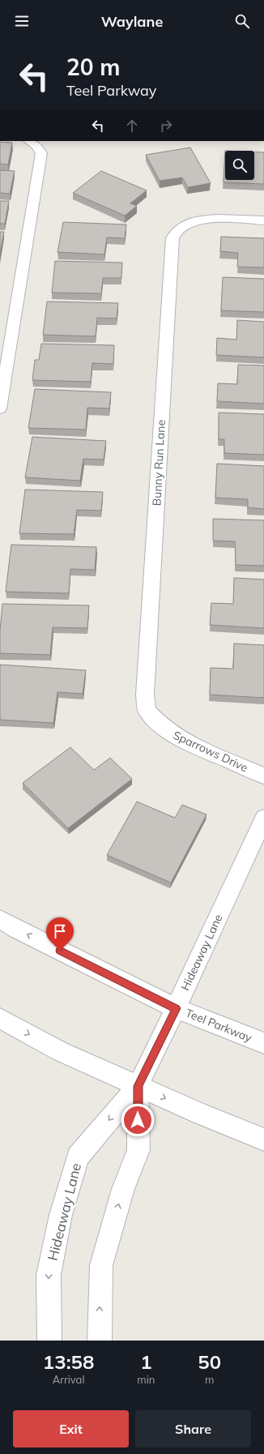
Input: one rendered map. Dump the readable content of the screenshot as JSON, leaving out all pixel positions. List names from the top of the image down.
{
  "streets": {
    "street": [
      "Bunny Run Lane",
      "Sparrows Drive",
      "Hideaway Lane",
      "Teel Parkway"
    ]
  },
  "crossings": [
    ["Bunny Run Lane", "Sparrows Drive"],
    ["Hideaway Lane", "Teel Parkway"]
  ],
  "page": {
    "header": "Waylane",
    "turn": ["20 m", "Teel Parkway"],
    "eta": [
      "13:58",
      "Arrival",
      "1",
      "min",
      "50",
      "m"
    ],
    "buttons": ["Exit", "Share"]
  }
}
